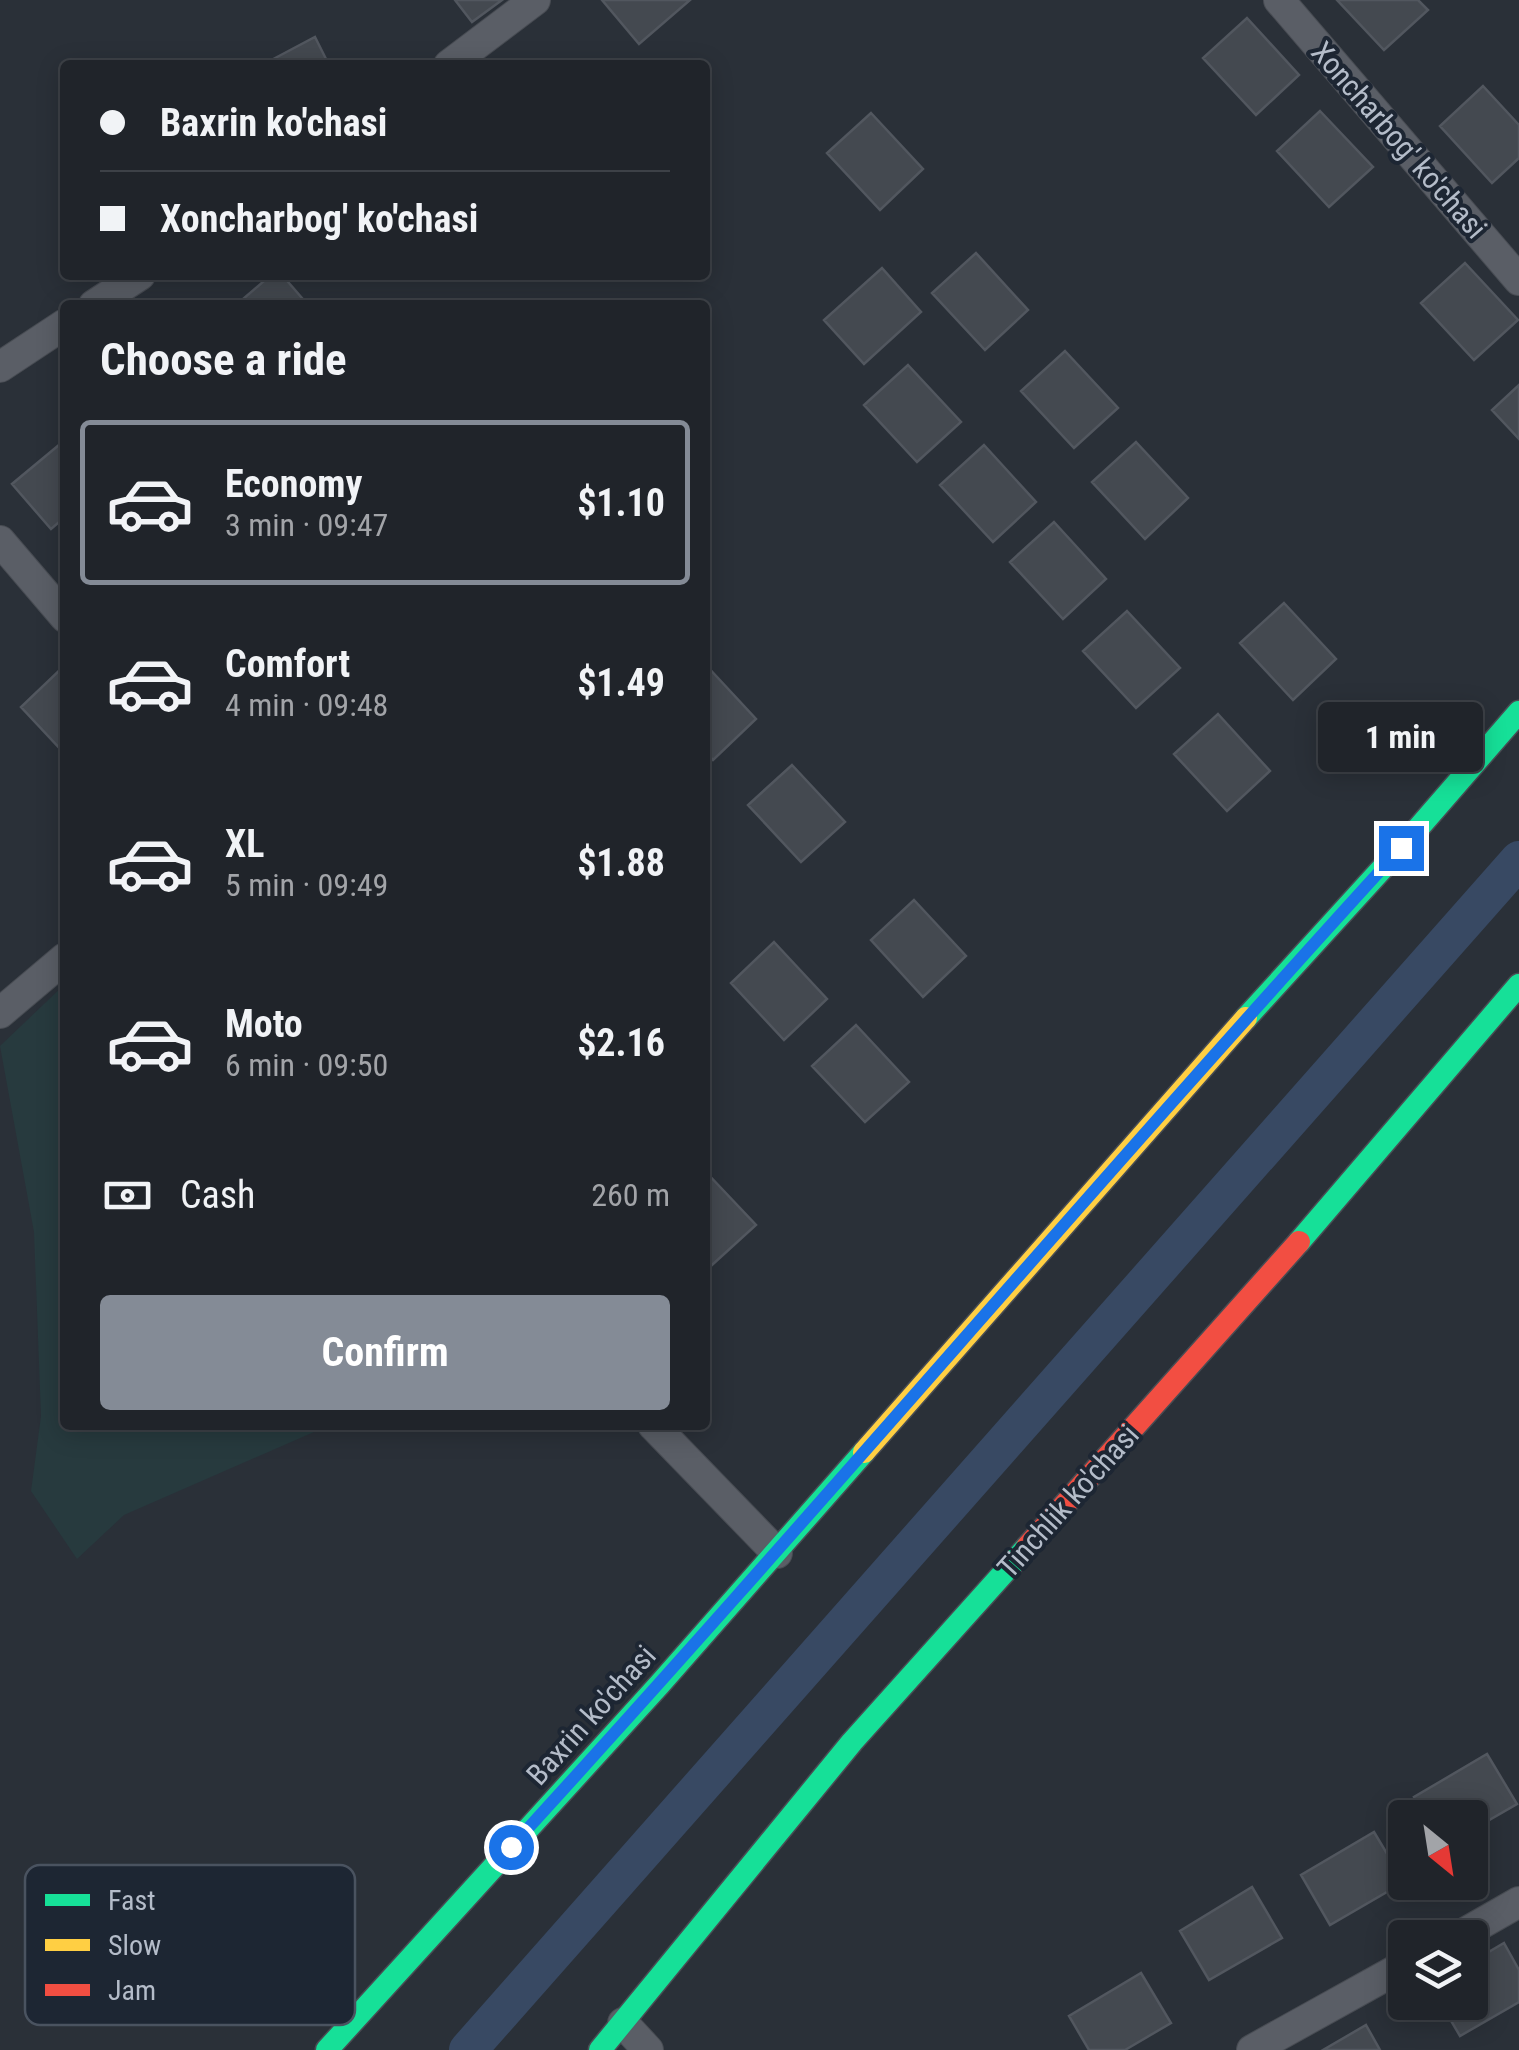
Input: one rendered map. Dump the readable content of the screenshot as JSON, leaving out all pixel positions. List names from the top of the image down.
{
  "streets": {
    "street": ["Xoncharbog' ko'chasi", "Tinchlik ko'chasi", "Baxrin ko'chasi"]
  },
  "legend": ["Fast", "Slow", "Jam"],
  "north": "bottom right",
  "page": {
    "banner": ["Baxrin ko'chasi", "Xoncharbog' ko'chasi"],
    "heading": "Choose a ride",
    "list": [
      {
        "name": "Economy",
        "note": "3 min · 09:47",
        "value": "$1.10"
      },
      {
        "name": "Comfort",
        "note": "4 min · 09:48",
        "value": "$1.49"
      },
      {
        "name": "XL",
        "note": "5 min · 09:49",
        "value": "$1.88"
      },
      {
        "name": "Moto",
        "note": "6 min · 09:50",
        "value": "$2.16"
      }
    ],
    "bubble": "1 min",
    "pay": ["Cash", "260 m"],
    "buttons": "Confirm"
  }
}
